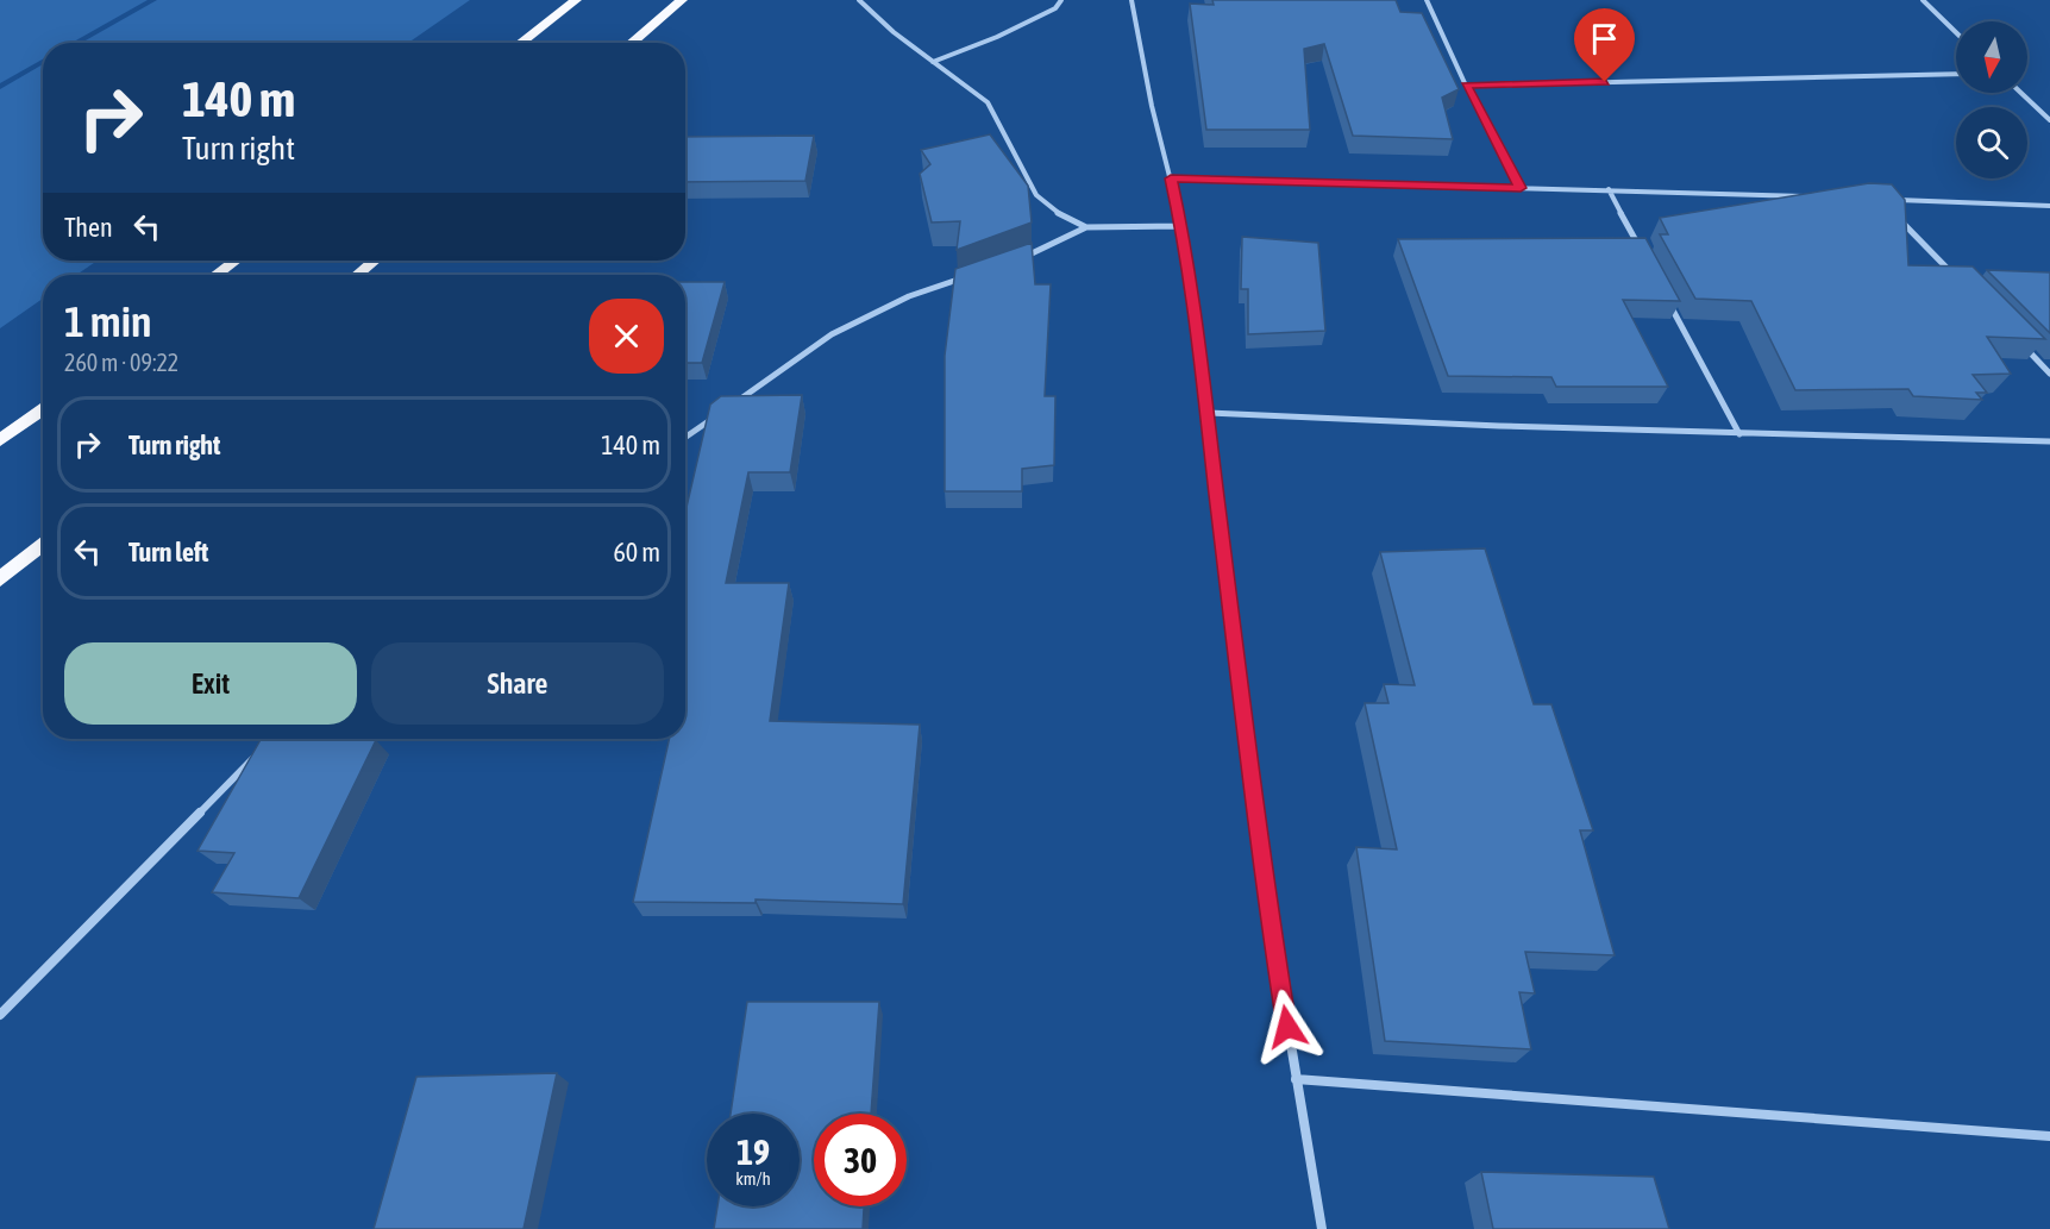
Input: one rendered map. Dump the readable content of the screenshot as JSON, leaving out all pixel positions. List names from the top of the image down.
{
  "north": "bottom",
  "page": {
    "turn": ["140 m", "Turn right"],
    "then": "Then",
    "heading": ["1 min", "260 m · 09:22"],
    "list": [
      {
        "name": "Turn right",
        "value": "140 m"
      },
      {
        "name": "Turn left",
        "value": "60 m"
      }
    ],
    "buttons": ["Exit", "Share"],
    "speed": "19 km/h",
    "limit": "30"
  }
}
